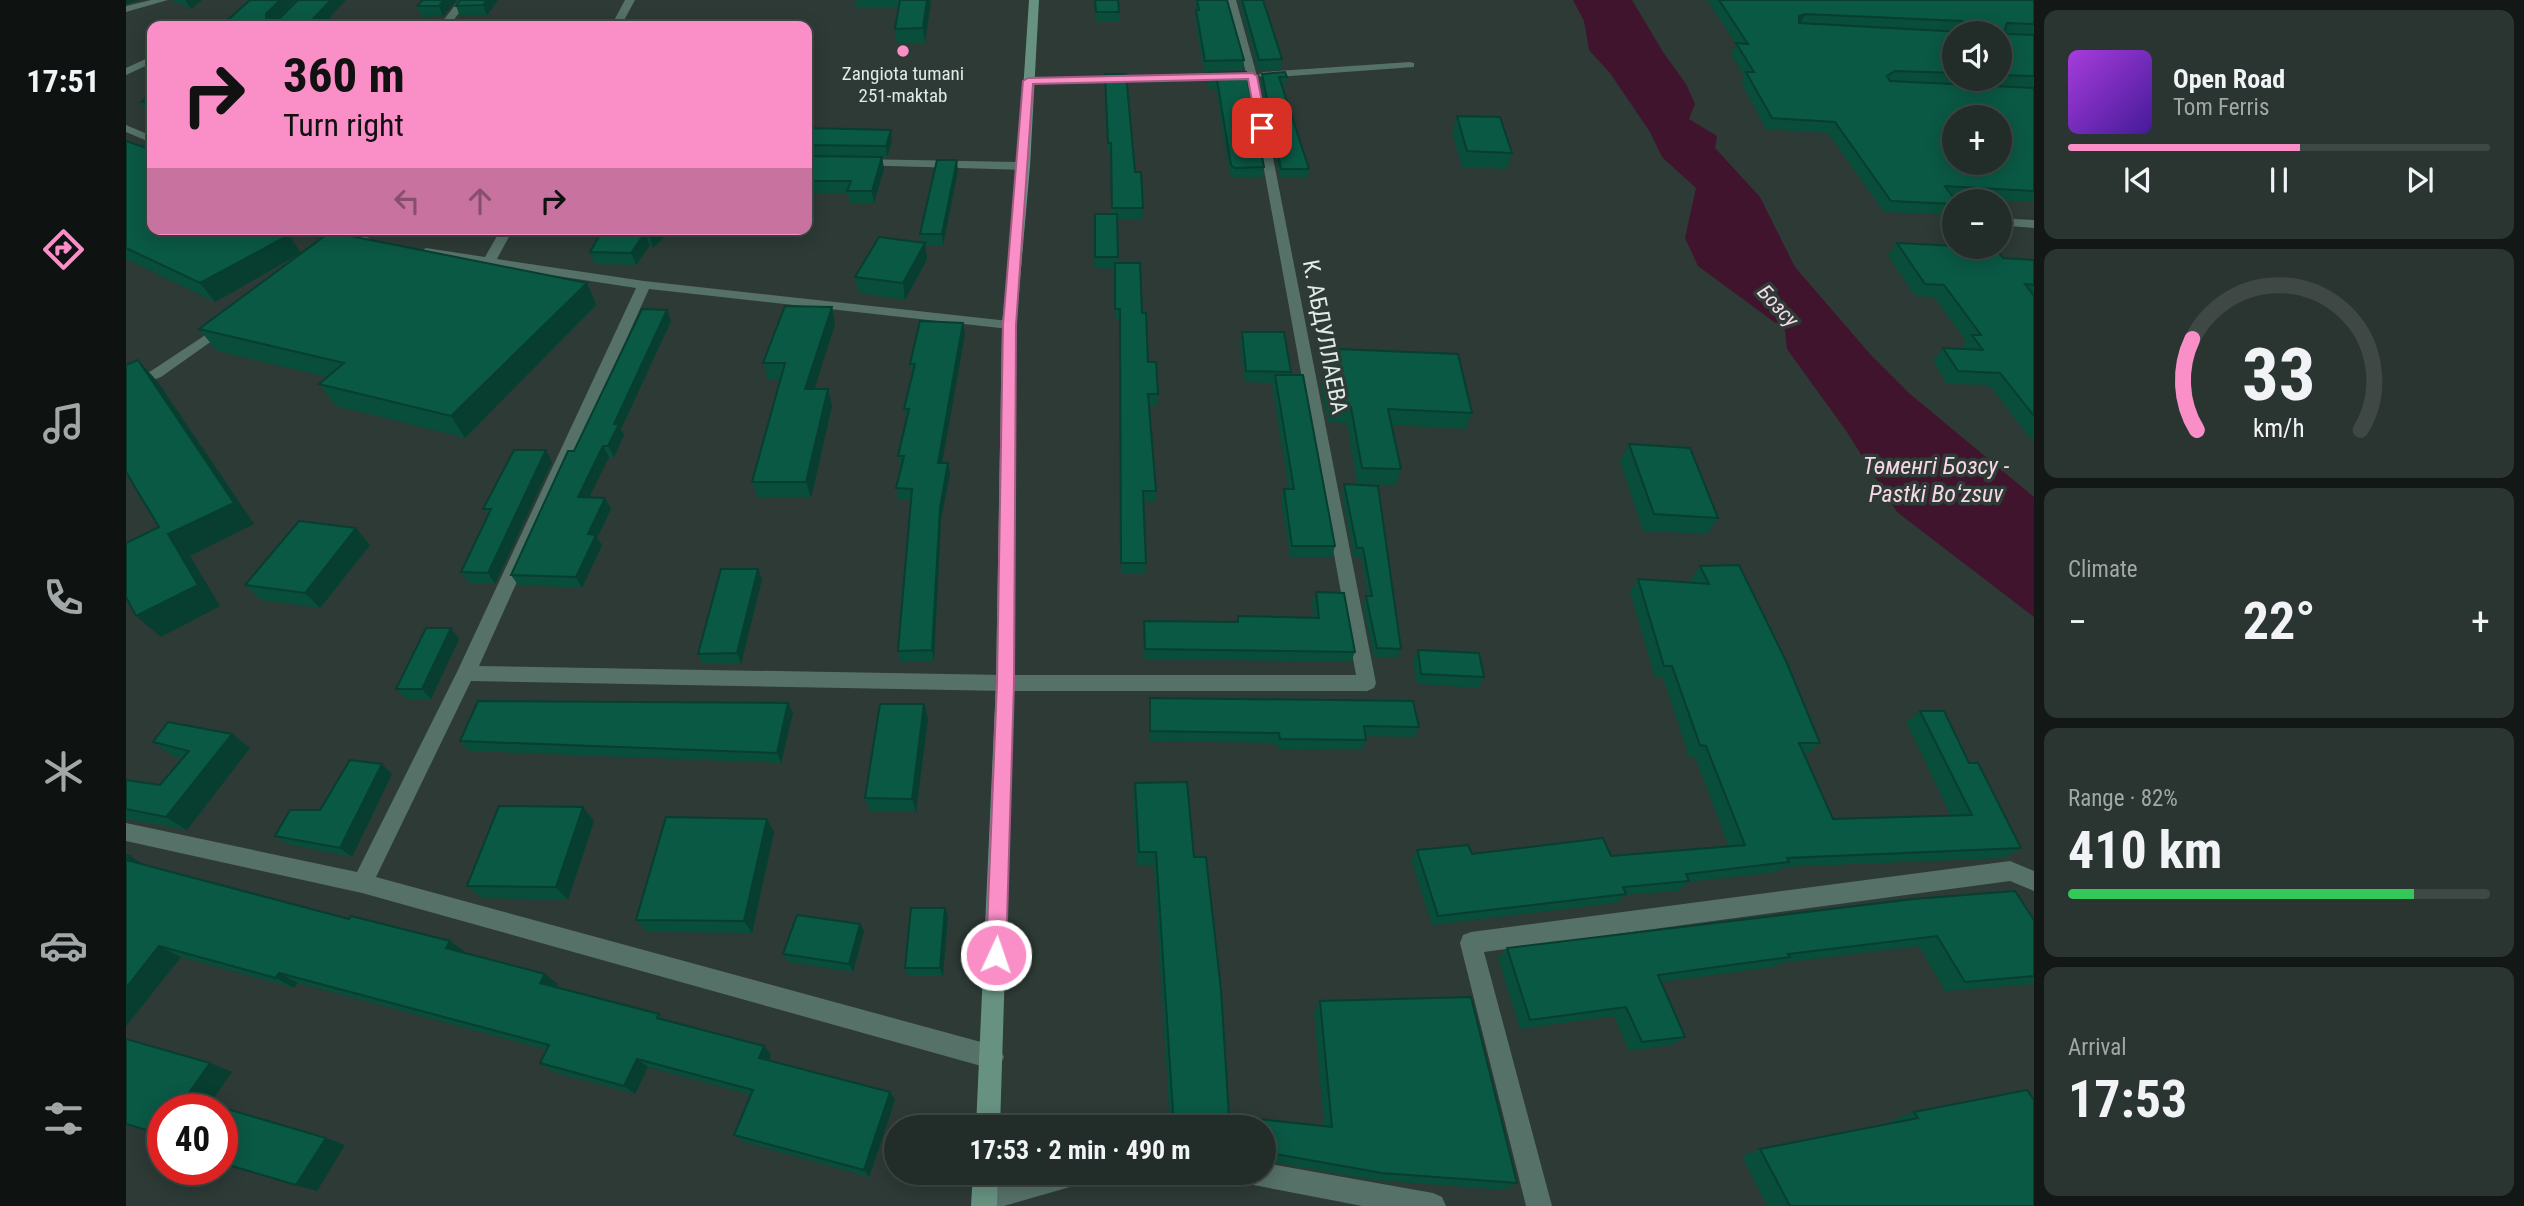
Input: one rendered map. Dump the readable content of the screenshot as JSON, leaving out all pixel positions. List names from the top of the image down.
{
  "streets": {
    "street": ["К. АБДУЛЛАЕВА"]
  },
  "water": ["Бозсу", "Төменгі Бозсу - Pastki Boʻzsuv"],
  "places": ["Zangiota tumani 251-maktab"],
  "page": {
    "tabs": "17:51",
    "map_buttons": ["+", "−"],
    "turn": ["360 m", "Turn right"],
    "song": ["Open Road", "Tom Ferris"],
    "tile": [
      "Climate",
      ["Range · 82%", "410 km"],
      ["Arrival", "17:53"]
    ],
    "heat": ["−", "22°", "+"],
    "limit": "40",
    "trip": "17:53 · 2 min · 490 m",
    "gauge": ["33", "km/h"]
  }
}
